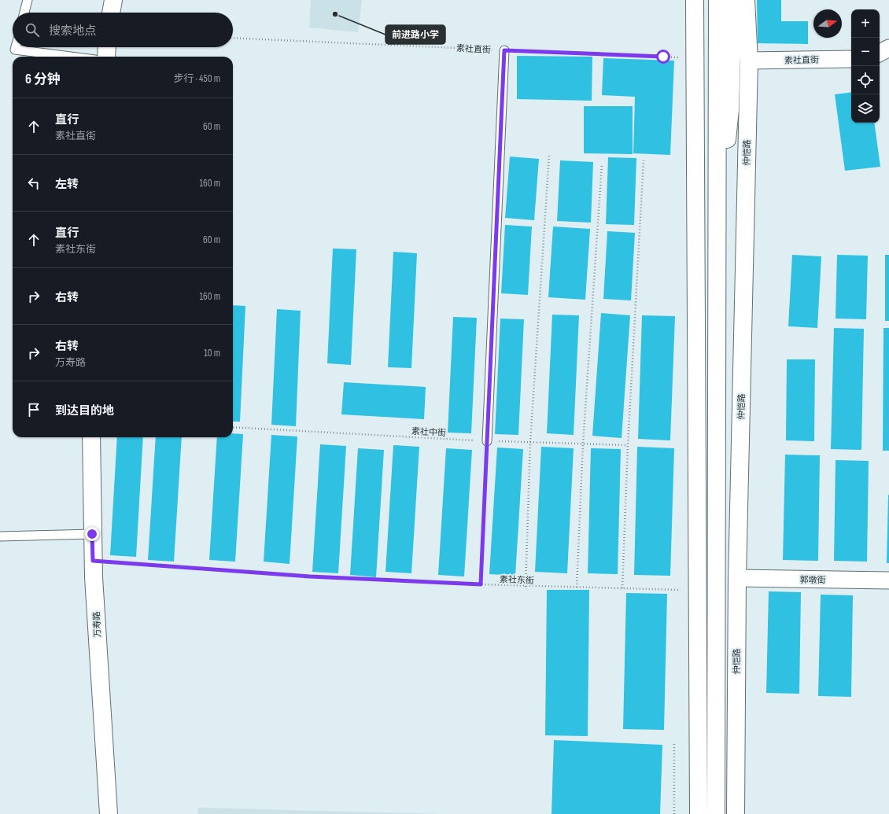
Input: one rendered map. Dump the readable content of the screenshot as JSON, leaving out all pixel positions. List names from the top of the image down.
{
  "streets": {
    "main road": ["仲恺路", "万寿路"],
    "street": ["素社直街", "郭墩街"],
    "path": ["素社中街", "素社东街"]
  },
  "crossings": [
    ["素社直街", "仲恺路"],
    ["仲恺路", "郭墩街"],
    ["素社东街", "万寿路"]
  ],
  "places": ["前进路小学"],
  "north": "right",
  "page": {
    "map_buttons": ["+", "−"],
    "search": "搜索地点",
    "heading": ["6 分钟", "步行 · 450 m"],
    "list": [
      ["直行", "素社直街", "60 m"],
      ["左转", "160 m"],
      ["直行", "素社东街", "60 m"],
      ["右转", "160 m"],
      ["右转", "万寿路", "10 m"],
      "到达目的地"
    ]
  }
}
